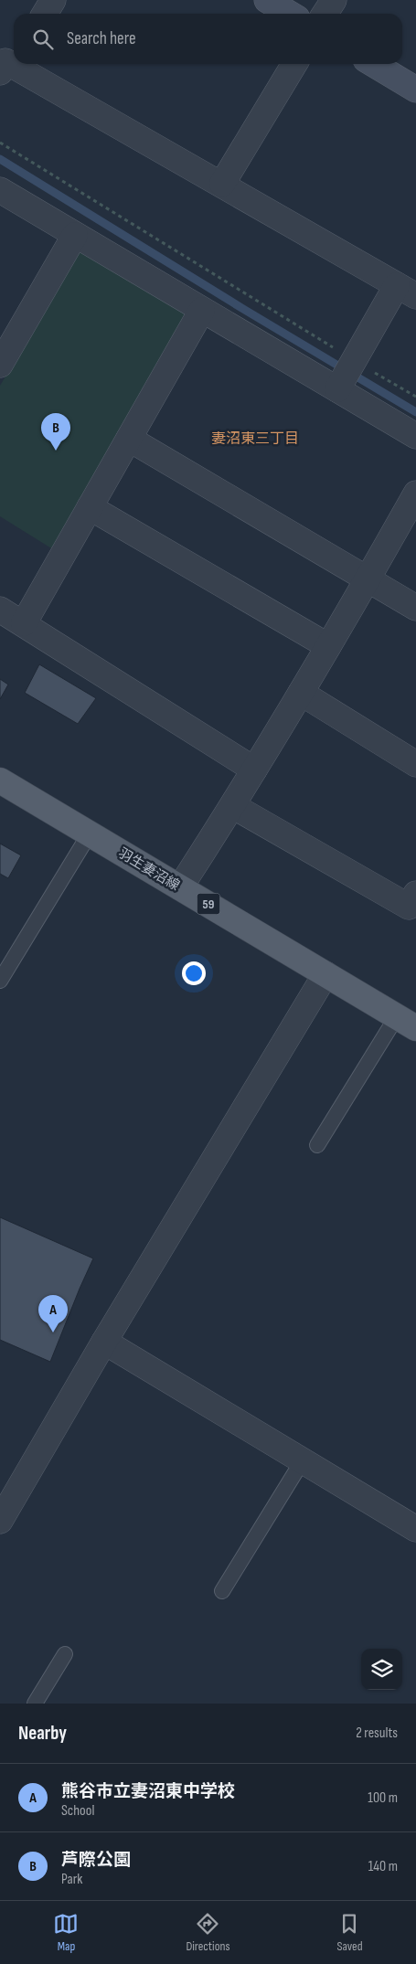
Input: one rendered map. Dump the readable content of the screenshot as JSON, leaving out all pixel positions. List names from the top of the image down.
{
  "streets": {
    "main road": ["羽生妻沼線", "59"]
  },
  "districts": ["妻沼東三丁目"],
  "page": {
    "search": "Search here",
    "pins": ["B", "A"],
    "heading": ["Nearby", "2 results"],
    "list": [
      {
        "mark": "A",
        "name": "熊谷市立妻沼東中学校",
        "note": "School",
        "value": "100 m"
      },
      {
        "mark": "B",
        "name": "芦際公園",
        "note": "Park",
        "value": "140 m"
      }
    ],
    "nav": ["Map", "Directions", "Saved"]
  }
}
